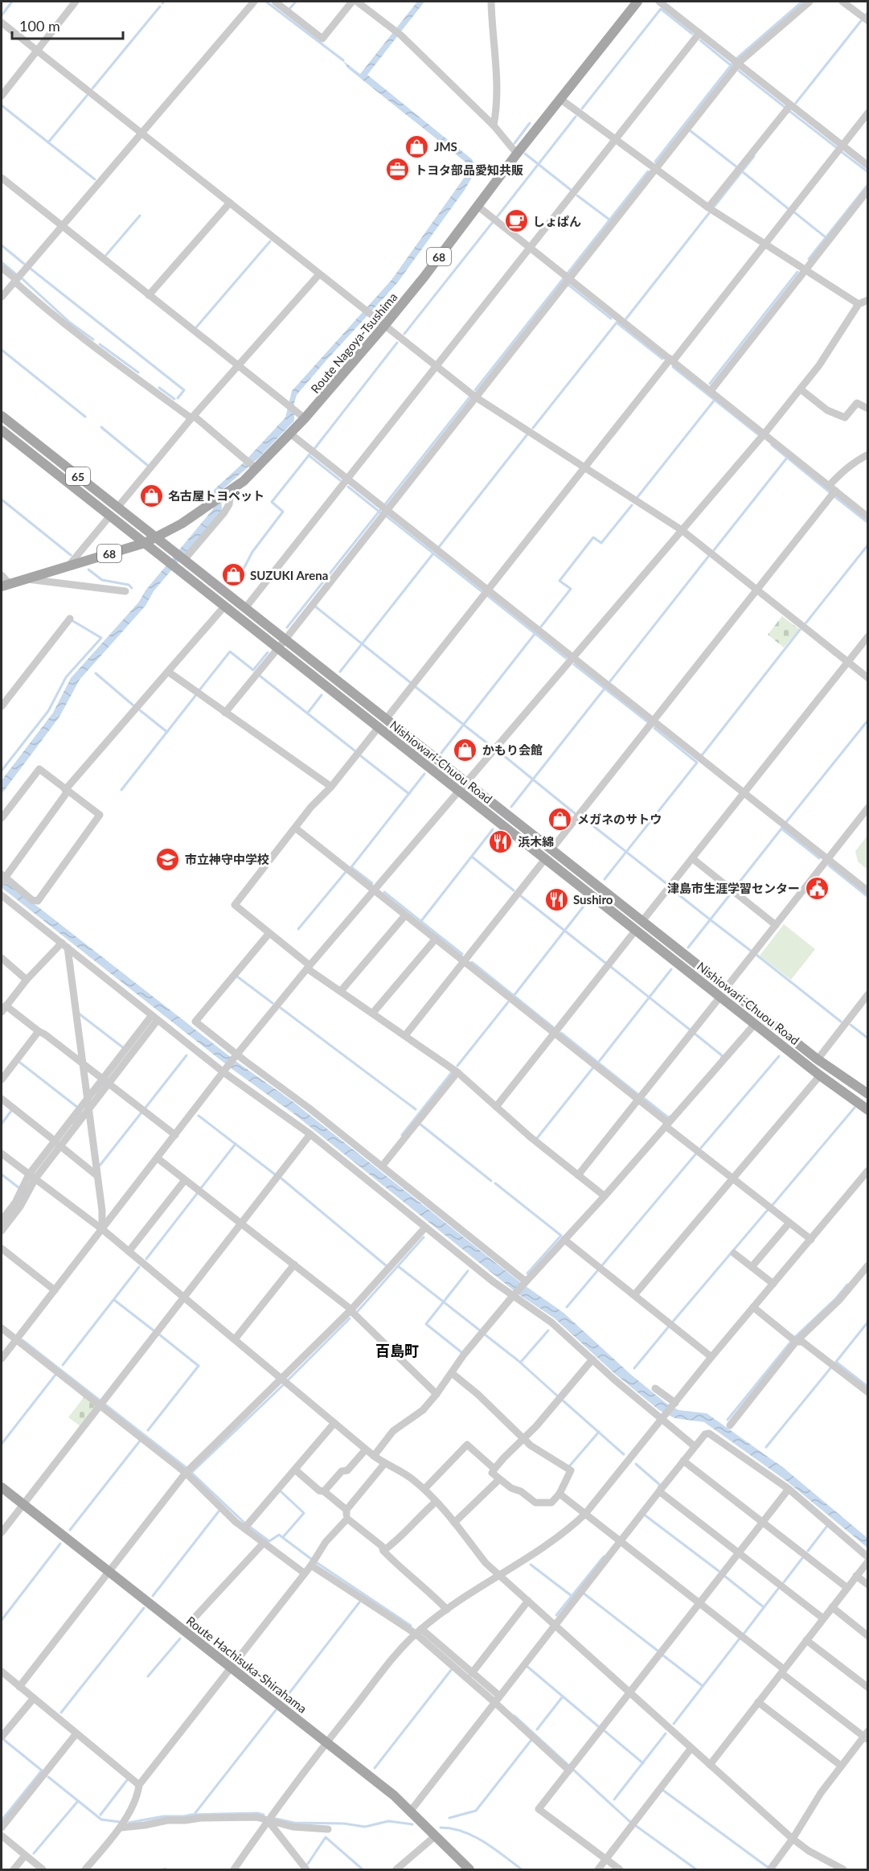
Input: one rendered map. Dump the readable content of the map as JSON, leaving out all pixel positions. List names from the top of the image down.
{
  "streets": {
    "main road": [
      "68",
      "Route Nagoya-Tsushima",
      "65",
      "Nishiowari-Chuou Road",
      "Route Hachisuka-Shirahama"
    ]
  },
  "crossings": [
    ["Route Nagoya-Tsushima", "Nishiowari-Chuou Road"]
  ],
  "districts": ["百島町"],
  "places": {
    "shop": [
      "JMS",
      "名古屋トヨペット",
      "SUZUKI Arena",
      "かもり会館",
      "メガネのサトウ"
    ],
    "office": ["トヨタ部品愛知共販"],
    "cafe": ["しょぱん"],
    "restaurant": ["浜木綿", "Sushiro"],
    "school or university": ["市立神守中学校"],
    "public building": ["津島市生涯学習センター"]
  },
  "scale_bar": "100 m"
}
